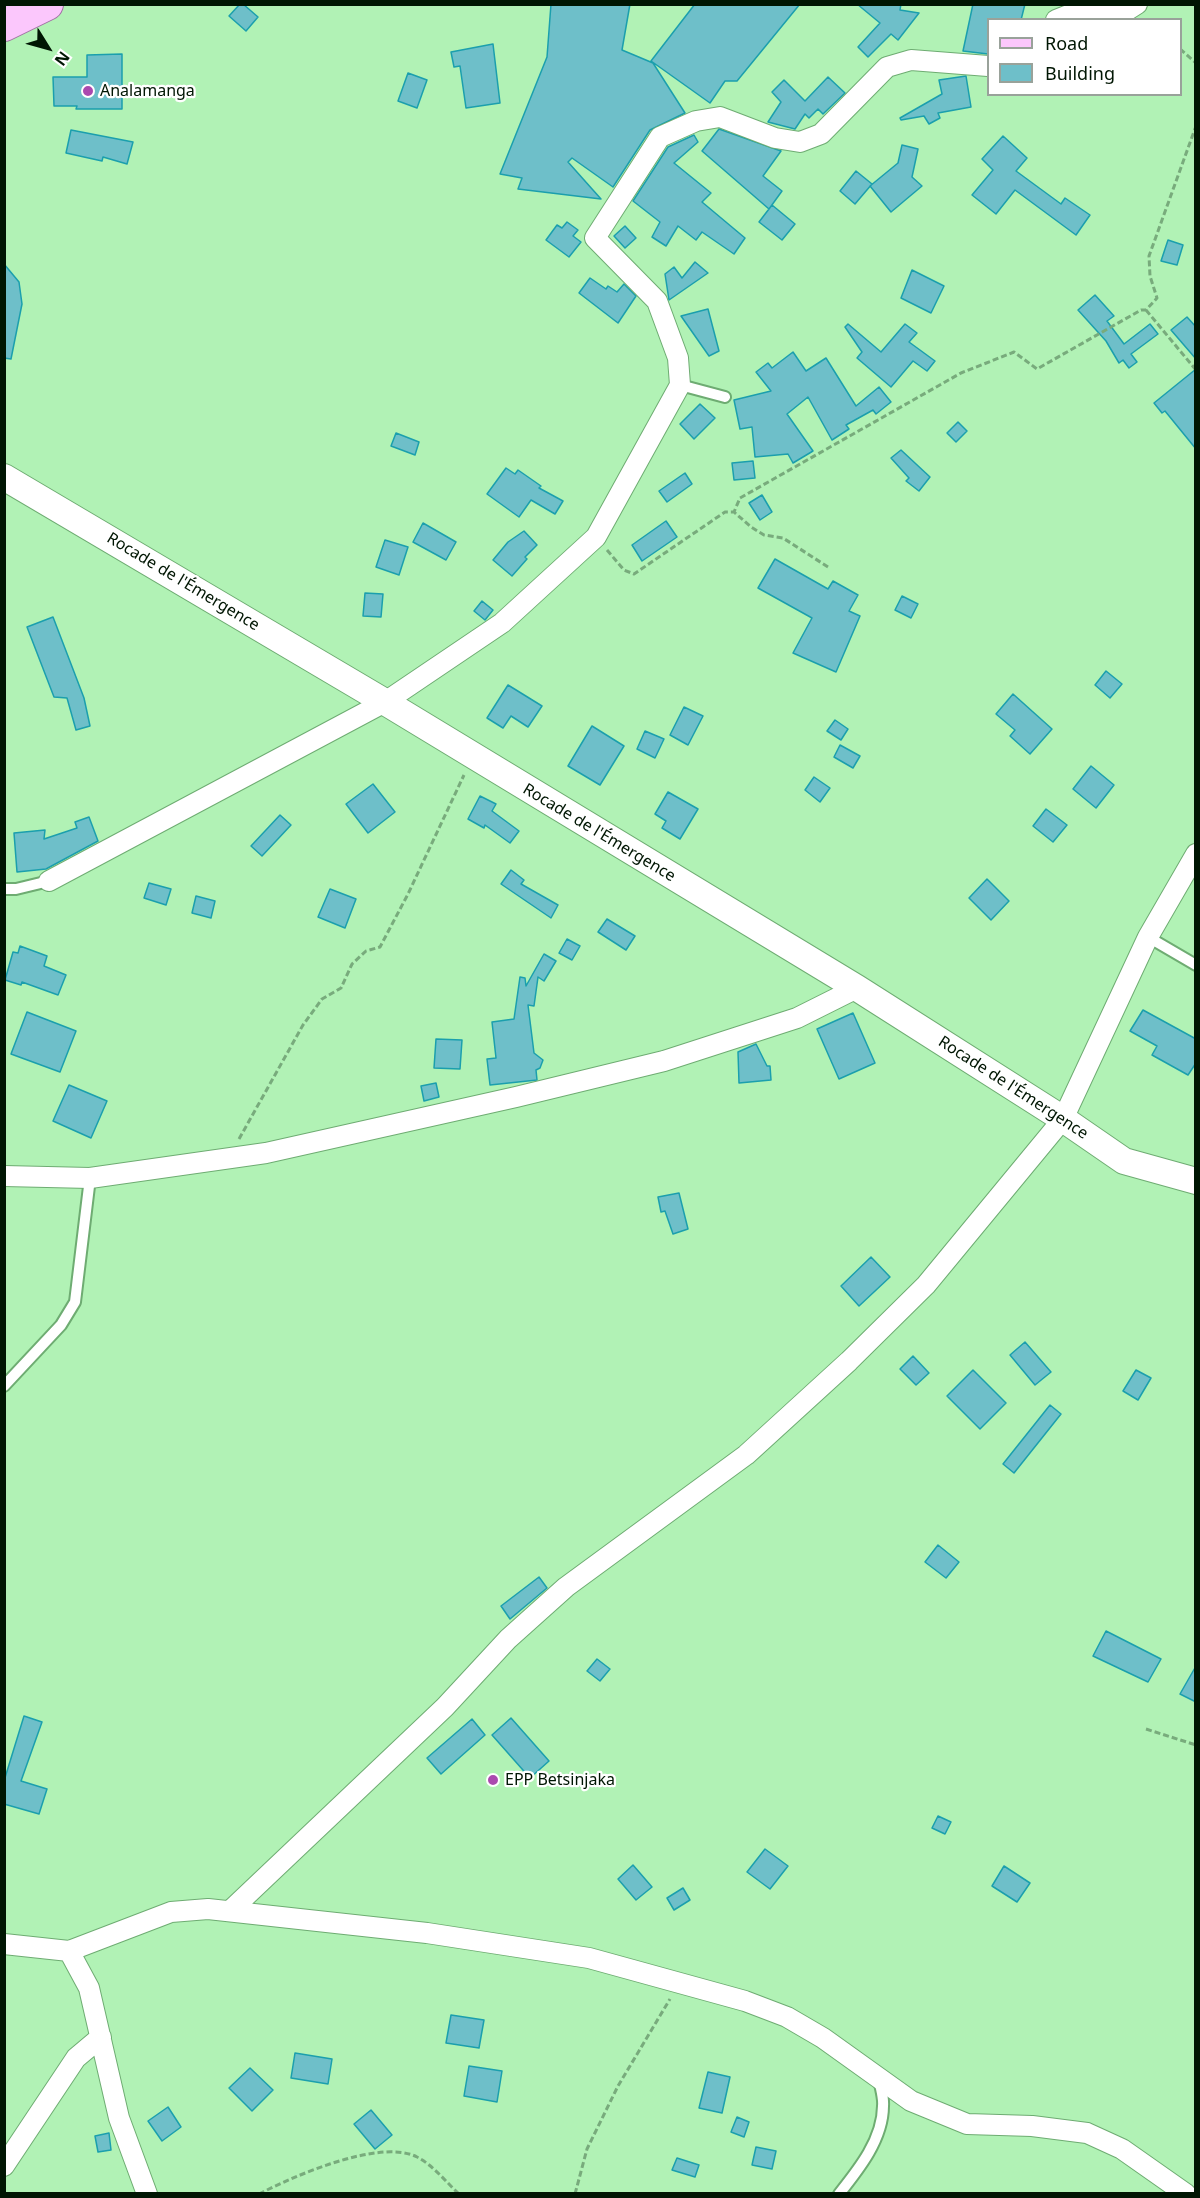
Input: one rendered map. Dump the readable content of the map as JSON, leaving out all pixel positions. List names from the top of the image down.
{
  "streets": {
    "street": ["Rocade de l'Émergence"]
  },
  "places": ["Analamanga", "EPP Betsinjaka"],
  "legend": ["Road", "Building"],
  "north": "bottom right"
}
